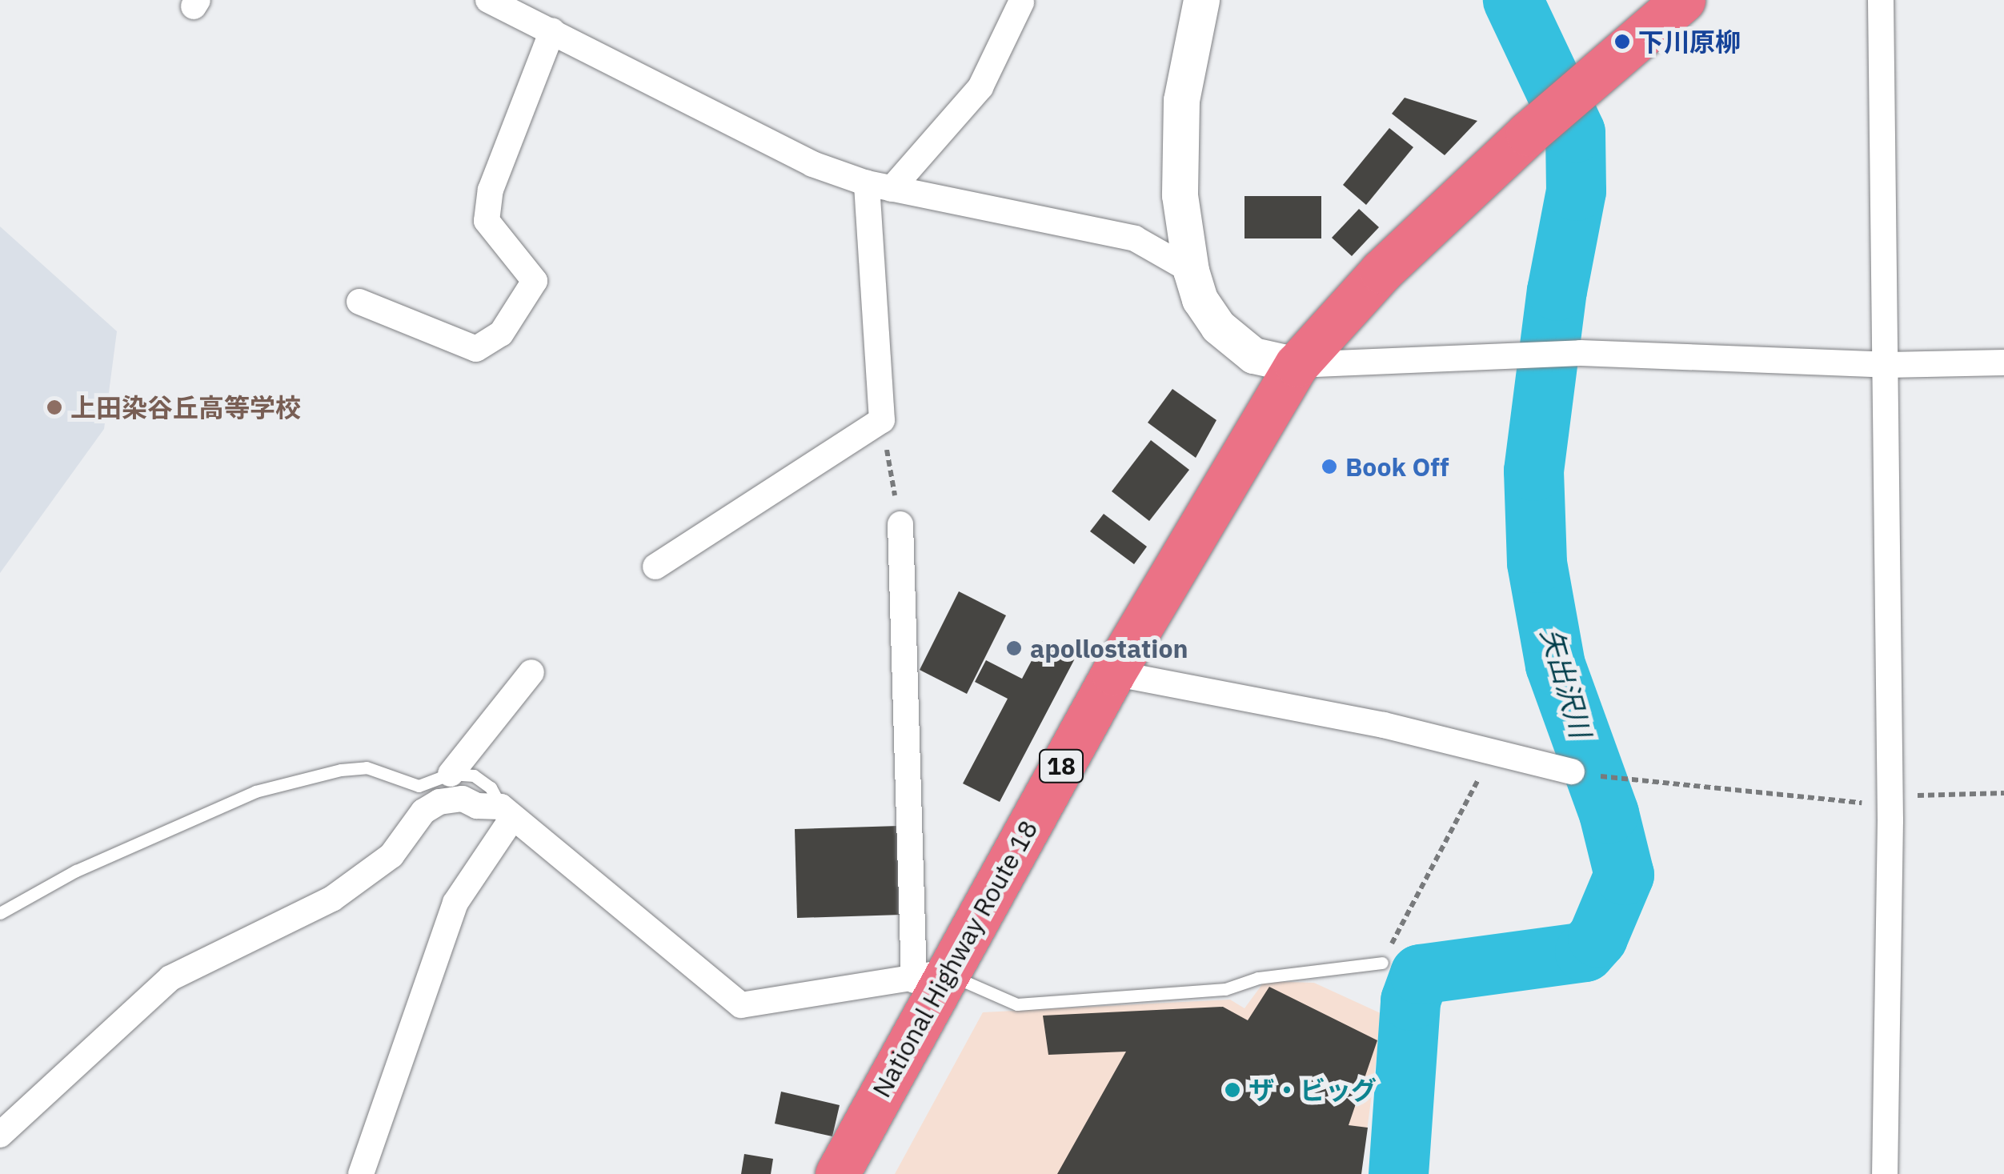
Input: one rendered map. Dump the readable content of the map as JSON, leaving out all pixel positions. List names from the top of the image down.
{
  "streets": {
    "highway": ["18", "National Highway Route 18"]
  },
  "water": ["矢出沢川"],
  "places": [
    "下川原柳",
    "上田染谷丘高等学校",
    "Book Off",
    "apollostation",
    "ザ・ビッグ"
  ]
}
